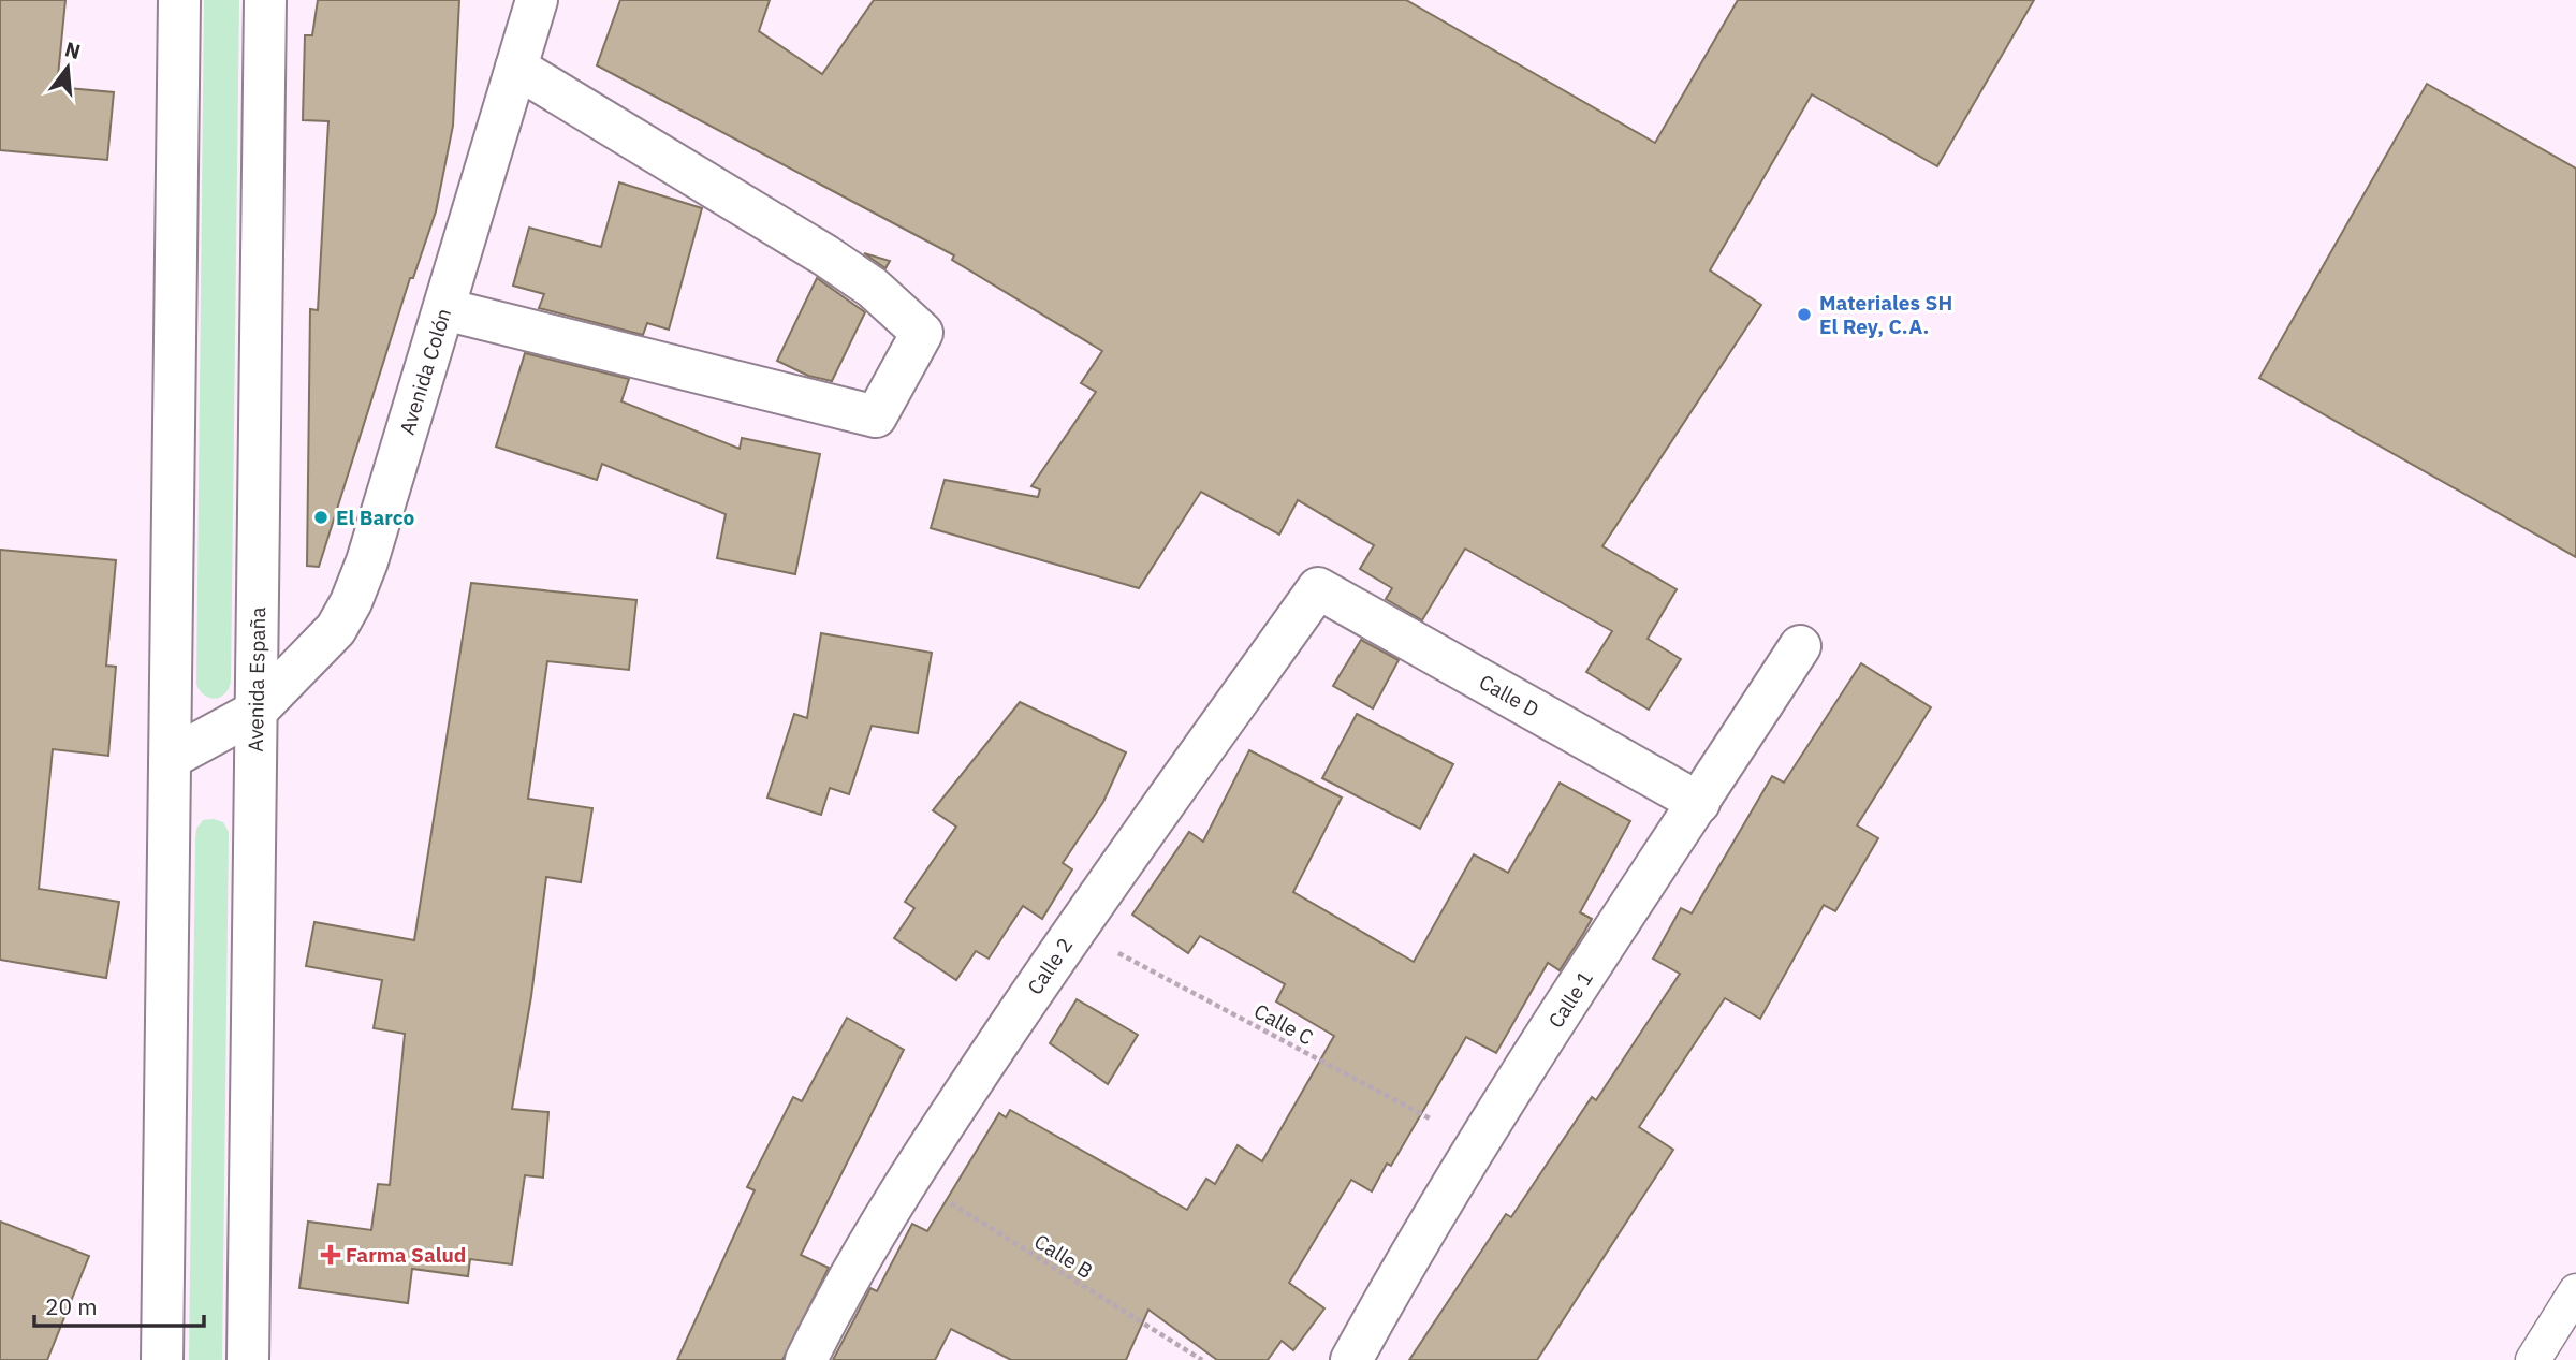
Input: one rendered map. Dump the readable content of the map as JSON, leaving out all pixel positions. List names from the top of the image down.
{
  "streets": {
    "street": [
      "Avenida Colón",
      "Avenida España",
      "Calle D",
      "Calle 2",
      "Calle 1"
    ],
    "path": ["Calle C", "Calle B"]
  },
  "crossings": [
    ["Avenida Colón", "Avenida España"],
    ["Calle D", "Calle 2"],
    ["Calle D", "Calle 1"],
    ["Calle 2", "Calle C"],
    ["Calle 2", "Calle B"],
    ["Calle 1", "Calle C"]
  ],
  "places": {
    "other": ["Materiales SH El Rey, C.A.", "El Barco"],
    "health": ["Farma Salud"]
  },
  "scale_bar": "20 m",
  "north": "top"
}
